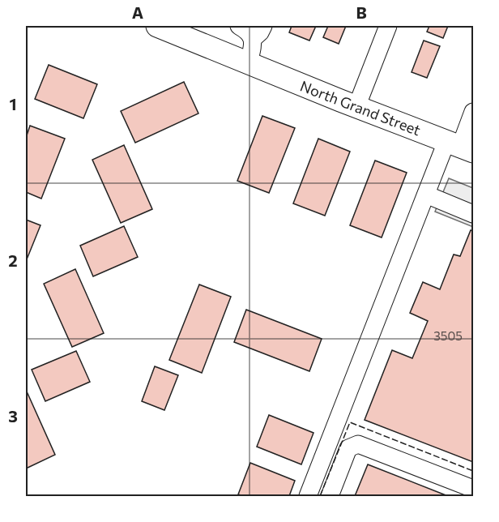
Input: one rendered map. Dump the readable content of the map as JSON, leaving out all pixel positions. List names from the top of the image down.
{
  "streets": {
    "main road": ["North Grand Street"]
  },
  "house_numbers": ["3505"],
  "grid": {
    "columns": ["A", "B"],
    "rows": ["1", "2", "3"]
  }
}
